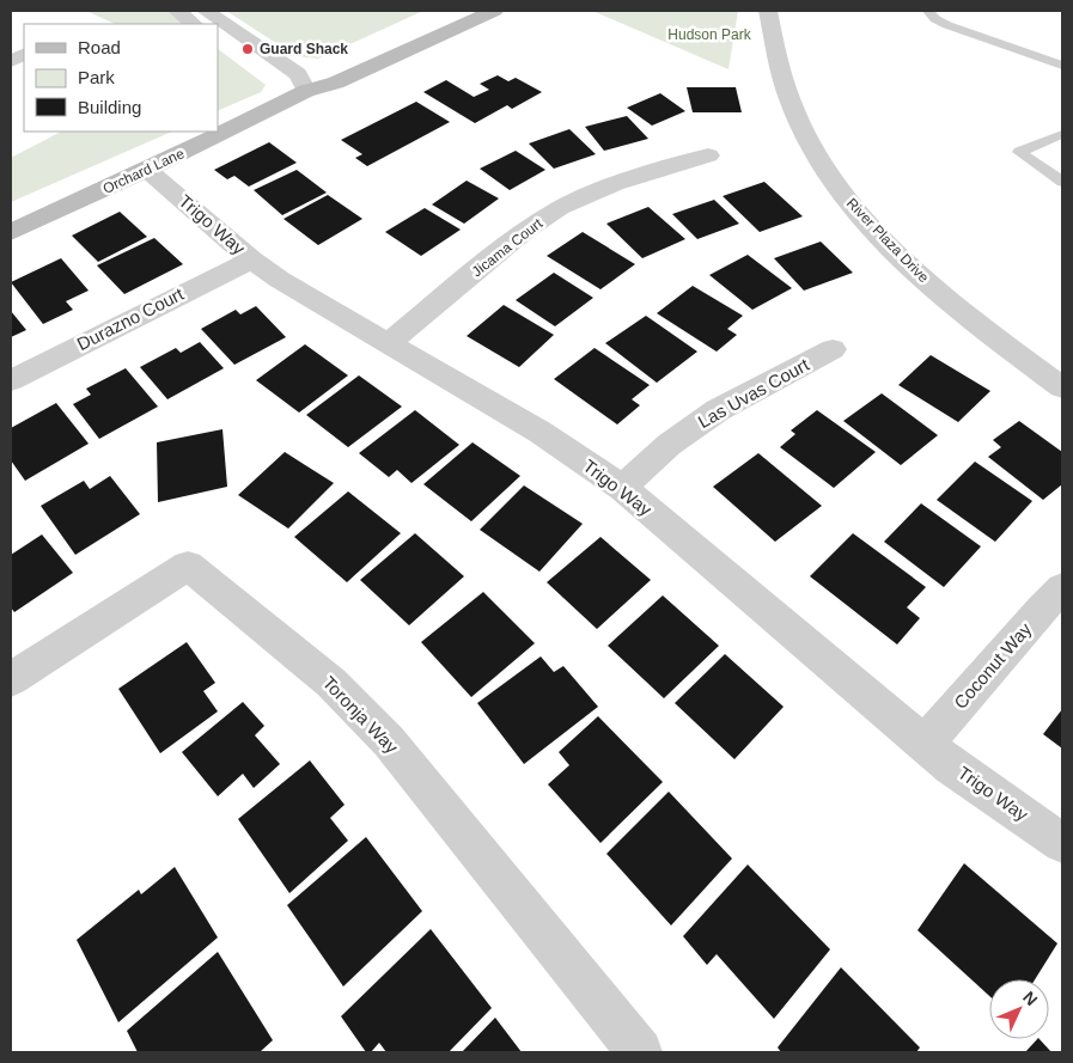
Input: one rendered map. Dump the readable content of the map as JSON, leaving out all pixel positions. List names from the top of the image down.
{
  "streets": {
    "street": [
      "Orchard Lane",
      "Trigo Way",
      "River Plaza Drive",
      "Jicama Court",
      "Durazno Court",
      "Las Uvas Court",
      "Coconut Way",
      "Toronja Way"
    ]
  },
  "crossings": [
    ["Orchard Lane", "Trigo Way"],
    ["Trigo Way", "Jicama Court"],
    ["Trigo Way", "Durazno Court"],
    ["Trigo Way", "Las Uvas Court"],
    ["Trigo Way", "Coconut Way"]
  ],
  "parks": ["Hudson Park"],
  "places": ["Guard Shack"],
  "legend": ["Road", "Park", "Building"],
  "north": "top right"
}
